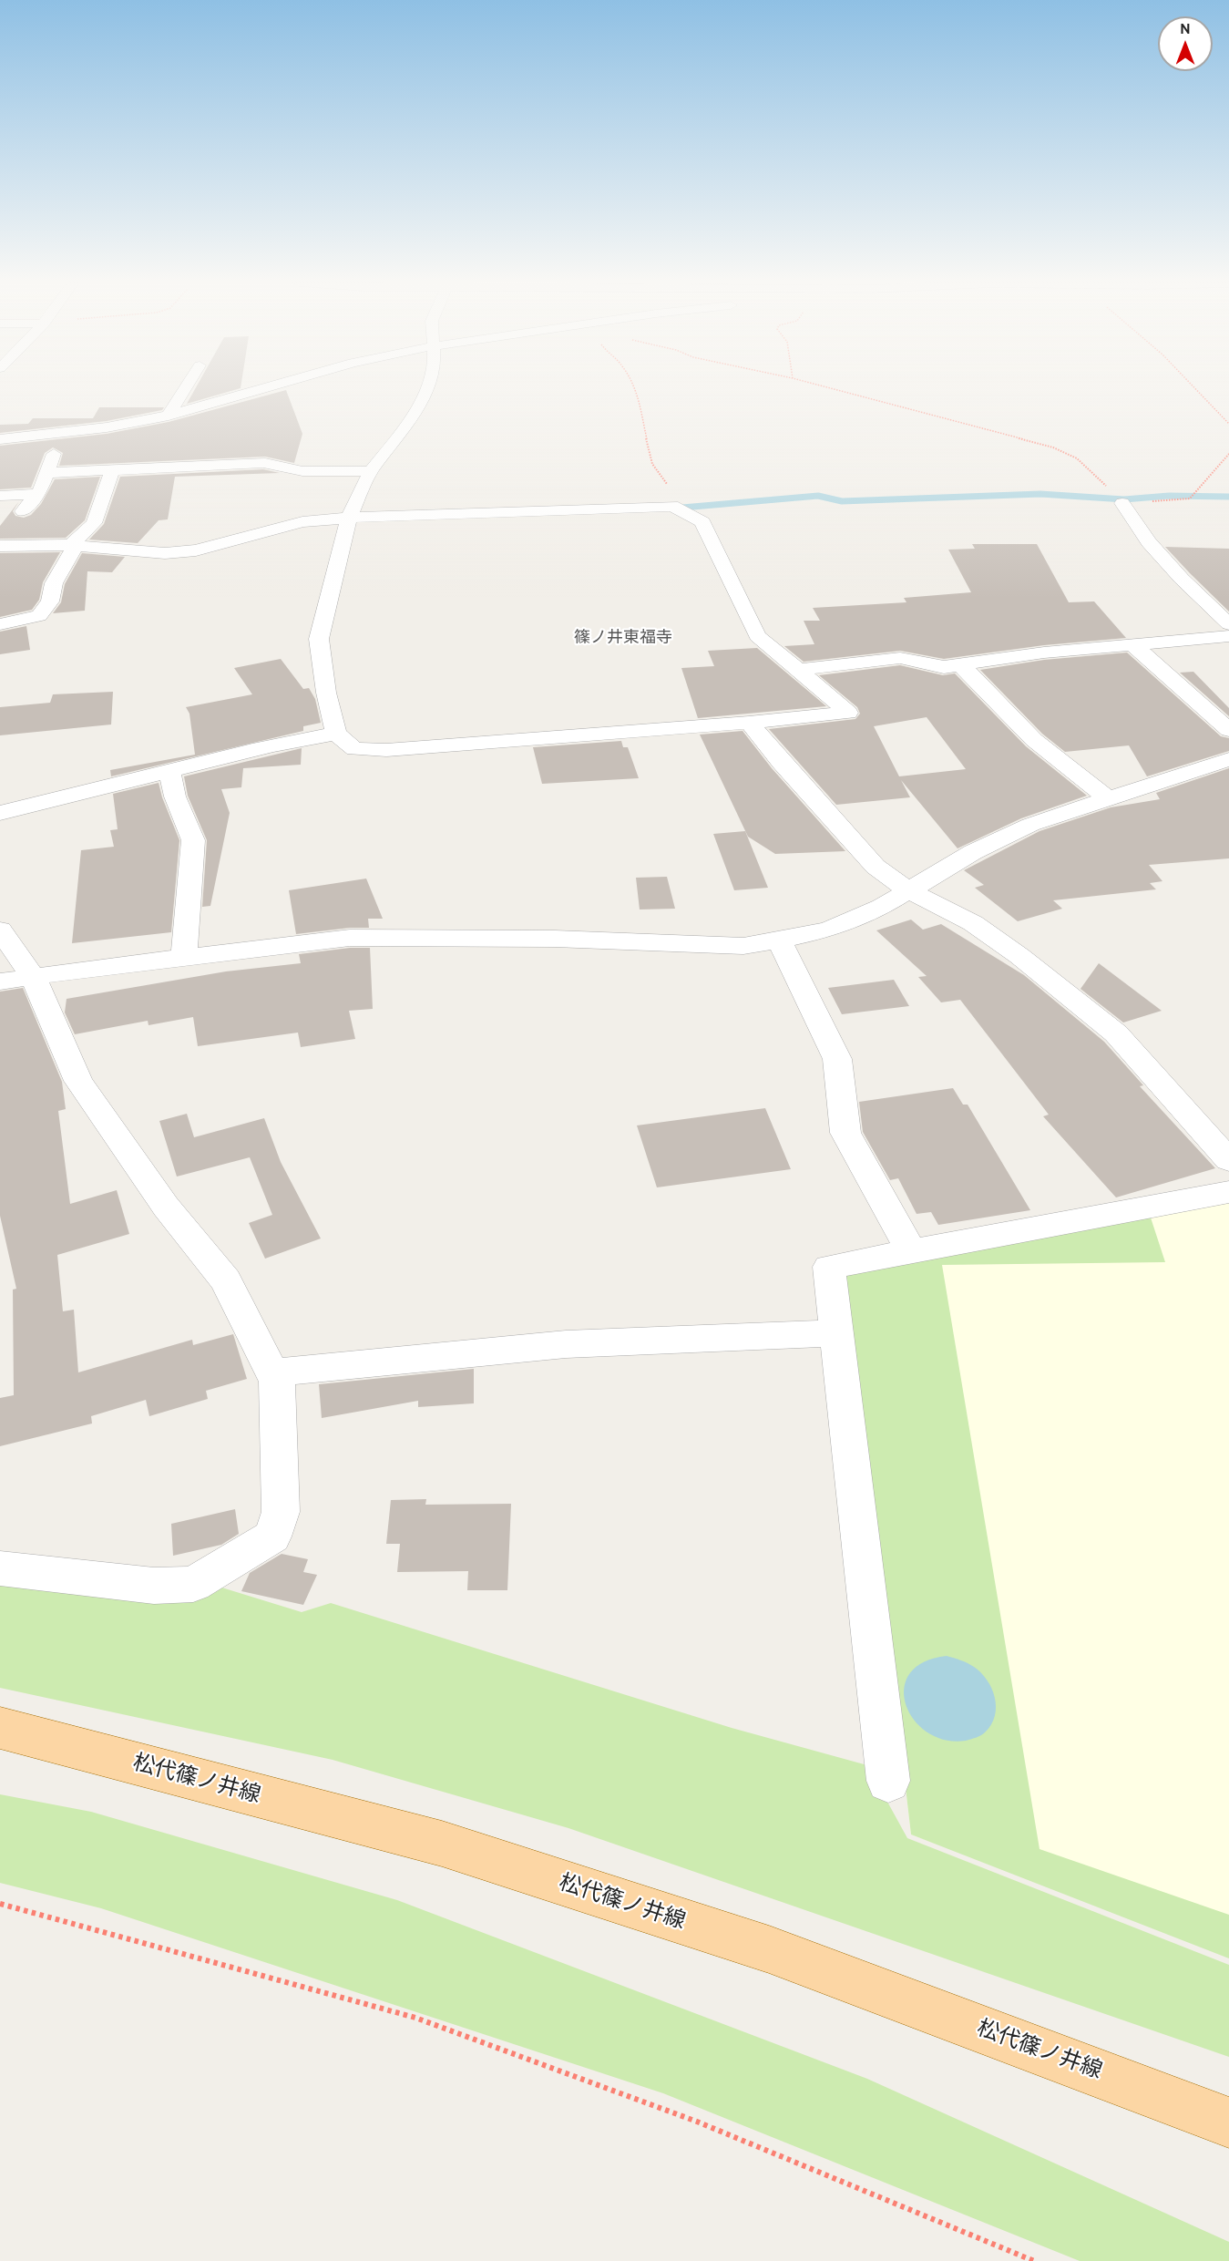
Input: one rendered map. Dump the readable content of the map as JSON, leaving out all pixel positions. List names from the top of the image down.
{
  "streets": {
    "main road": ["松代篠ノ井線"]
  },
  "districts": ["篠ノ井東福寺"],
  "north": "top"
}
